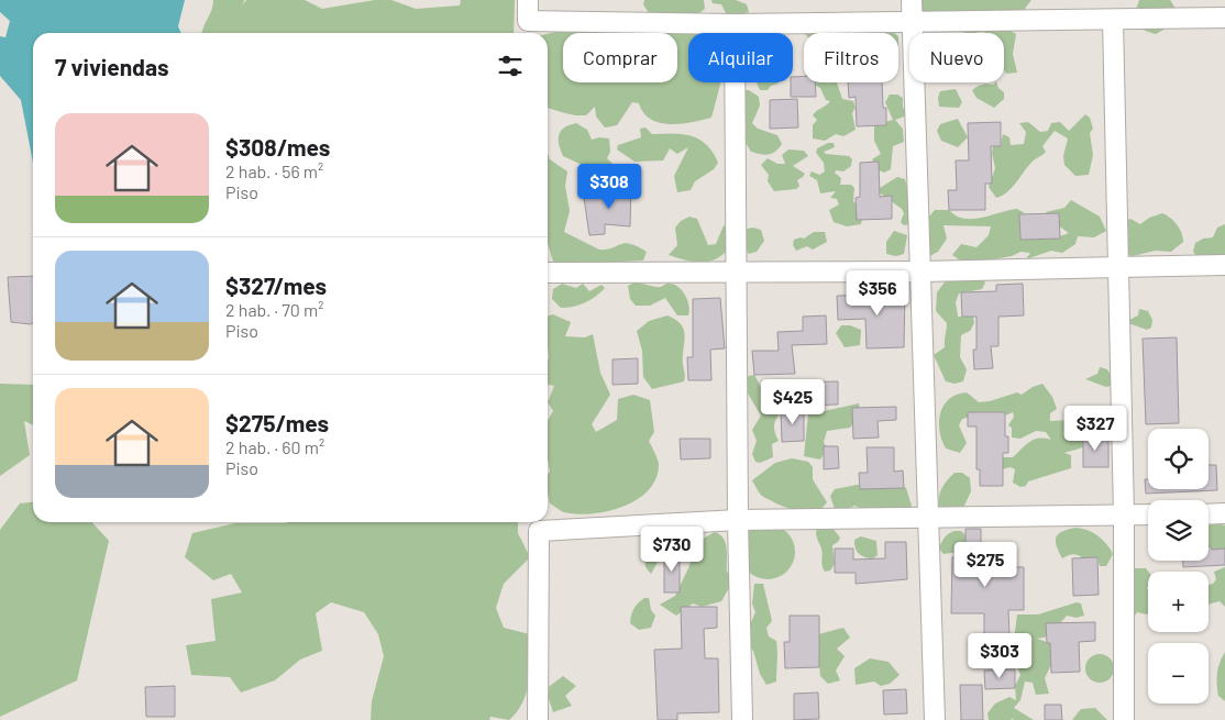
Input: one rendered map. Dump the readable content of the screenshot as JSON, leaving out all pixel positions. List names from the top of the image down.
{
  "page": {
    "chip": [
      "Comprar",
      "Alquilar",
      "Filtros",
      "Nuevo"
    ],
    "heading": "7 viviendas",
    "list": [
      {
        "name": "$308/mes",
        "note": "2 hab. · 56 m² · Piso"
      },
      {
        "name": "$327/mes",
        "note": "2 hab. · 70 m² · Piso"
      },
      {
        "name": "$275/mes",
        "note": "2 hab. · 60 m² · Piso"
      }
    ],
    "price": [
      "$308",
      "$356",
      "$425",
      "$327",
      "$730",
      "$275",
      "$303"
    ],
    "map_buttons": ["+", "−"]
  }
}
